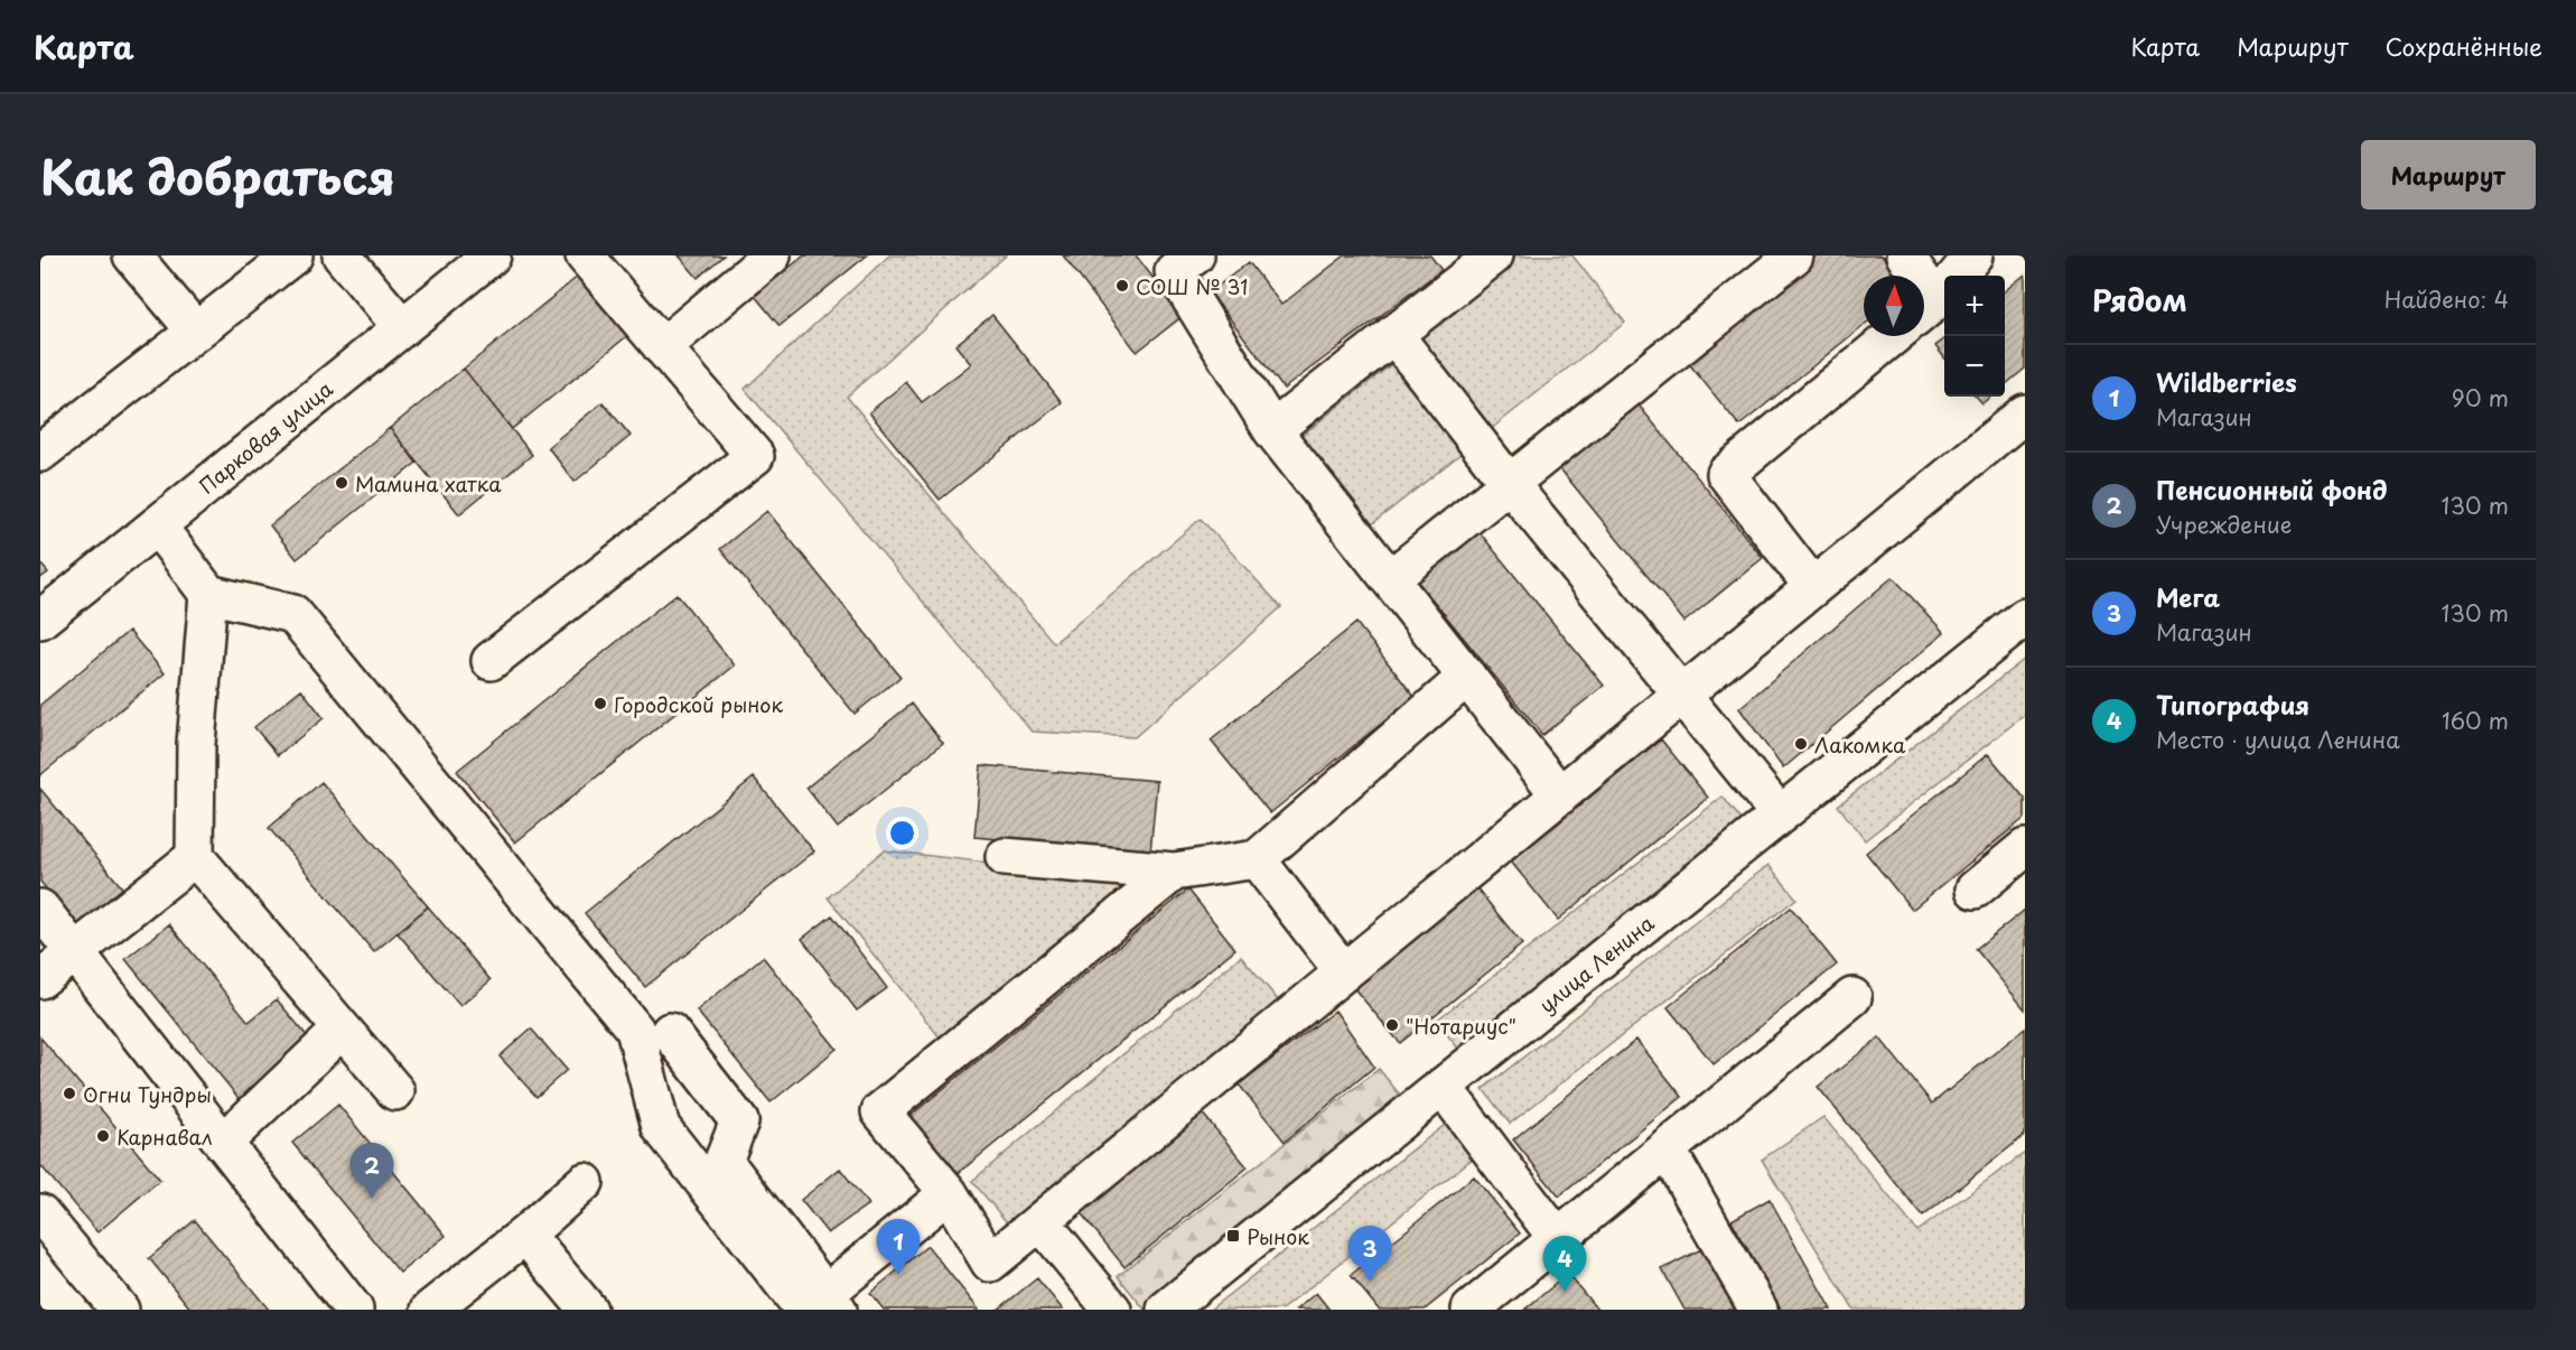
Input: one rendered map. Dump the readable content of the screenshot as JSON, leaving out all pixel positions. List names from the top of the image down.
{
  "streets": {
    "street": ["Парковая улица", "улица Ленина"]
  },
  "places": {
    "other": [
      "СОШ № 31",
      "Мамина хатка",
      "Городской рынок",
      "Лакомка",
      "\"Нотариус\"",
      "Огни Тундры",
      "Карнавал"
    ],
    "transit": ["Рынок"]
  },
  "north": "top",
  "page": {
    "header": "Карта",
    "nav": ["Карта", "Маршрут", "Сохранённые"],
    "title": "Как добраться",
    "buttons": "Маршрут",
    "heading": ["Рядом", "Найдено: 4"],
    "map_buttons": ["+", "−"],
    "list": [
      {
        "mark": "1",
        "name": "Wildberries",
        "note": "Магазин",
        "value": "90 m"
      },
      {
        "mark": "2",
        "name": "Пенсионный фонд",
        "note": "Учреждение",
        "value": "130 m"
      },
      {
        "mark": "3",
        "name": "Мега",
        "note": "Магазин",
        "value": "130 m"
      },
      {
        "mark": "4",
        "name": "Типография",
        "note": "Место · улица Ленина",
        "value": "160 m"
      }
    ],
    "pins": [
      "2",
      "1",
      "3",
      "4"
    ]
  }
}
